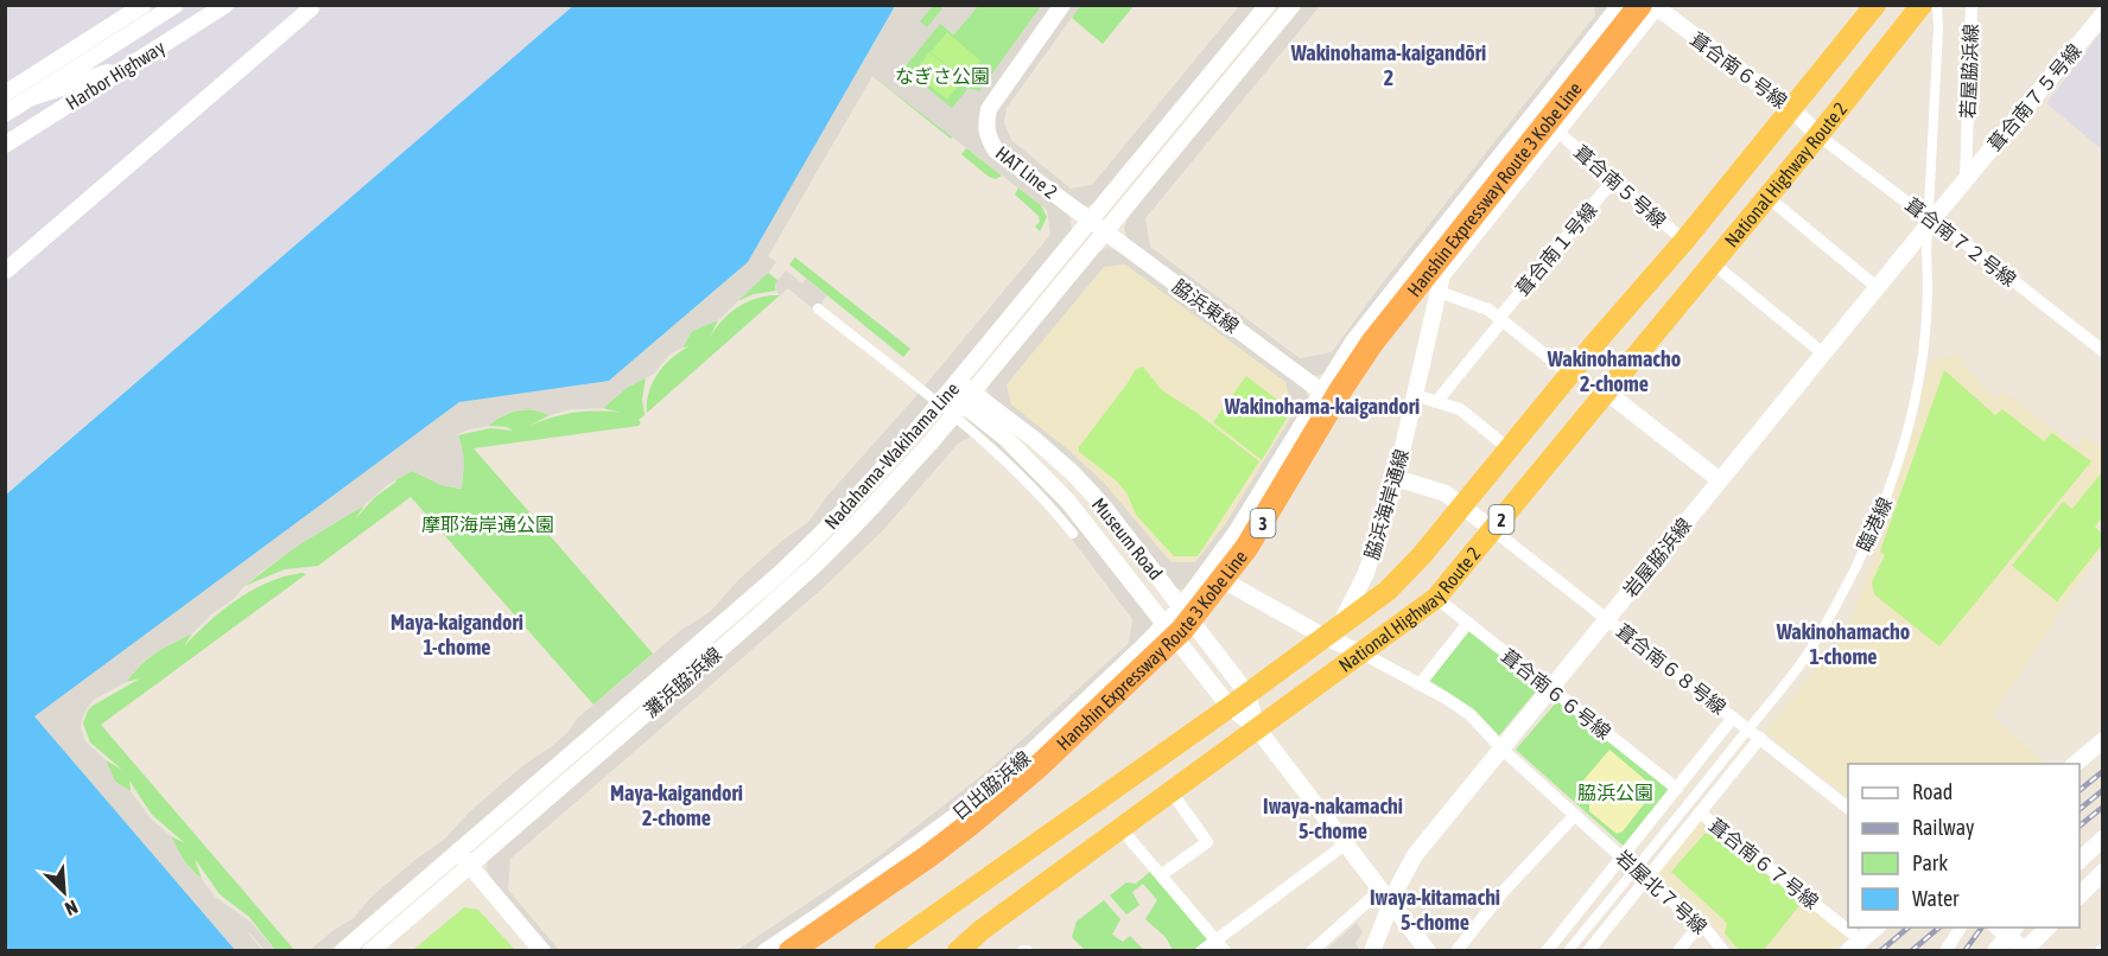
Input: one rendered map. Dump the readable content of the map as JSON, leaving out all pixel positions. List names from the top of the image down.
{
  "streets": {
    "highway": [
      "National Highway Route 2",
      "Hanshin Expressway Route 3 Kobe Line",
      "2",
      "3"
    ],
    "street": [
      "葺合南６号線",
      "若屋脇浜線",
      "Harbor Highway",
      "葺合南７５号線",
      "HAT Line 2",
      "葺合南５号線",
      "葺合南７２号線",
      "葺合南１号線",
      "脇浜東線",
      "Nadahama-Wakihama Line",
      "脇浜海岸通線",
      "臨港線",
      "Museum Road",
      "岩屋脇浜線",
      "葺合南６８号線",
      "灘浜脇浜線",
      "葺合南６６号線",
      "日出脇浜線",
      "葺合南６７号線",
      "岩屋北７号線"
    ]
  },
  "crossings": [
    ["葺合南６号線", "National Highway Route 2"],
    ["葺合南６号線", "Hanshin Expressway Route 3 Kobe Line"],
    ["葺合南６号線", "葺合南７２号線"],
    ["葺合南６号線", "脇浜海岸通線"],
    ["若屋脇浜線", "葺合南７５号線"],
    ["若屋脇浜線", "岩屋脇浜線"],
    ["葺合南７５号線", "岩屋脇浜線"],
    ["HAT Line 2", "脇浜東線"],
    ["HAT Line 2", "Nadahama-Wakihama Line"],
    ["National Highway Route 2", "葺合南５号線"],
    ["National Highway Route 2", "葺合南７２号線"],
    ["National Highway Route 2", "脇浜海岸通線"],
    ["National Highway Route 2", "臨港線"],
    ["National Highway Route 2", "Museum Road"],
    ["National Highway Route 2", "葺合南６８号線"],
    ["National Highway Route 2", "葺合南６６号線"],
    ["National Highway Route 2", "岩屋北７号線"],
    ["葺合南５号線", "葺合南１号線"],
    ["葺合南５号線", "脇浜海岸通線"],
    ["Hanshin Expressway Route 3 Kobe Line", "脇浜海岸通線"],
    ["葺合南７２号線", "岩屋脇浜線"],
    ["脇浜東線", "Nadahama-Wakihama Line"],
    ["脇浜東線", "日出脇浜線"],
    ["Nadahama-Wakihama Line", "Museum Road"],
    ["Nadahama-Wakihama Line", "灘浜脇浜線"],
    ["Museum Road", "岩屋脇浜線"],
    ["Museum Road", "灘浜脇浜線"],
    ["Museum Road", "日出脇浜線"],
    ["岩屋脇浜線", "葺合南６８号線"],
    ["岩屋脇浜線", "葺合南６６号線"],
    ["岩屋脇浜線", "岩屋北７号線"]
  ],
  "districts": [
    "Wakinohama-kaigandōri 2",
    "Wakinohamacho 2-chome",
    "Wakinohama-kaigandori",
    "Maya-kaigandori 1-chome",
    "Wakinohamacho 1-chome",
    "Maya-kaigandori 2-chome",
    "Iwaya-nakamachi 5-chome",
    "Iwaya-kitamachi 5-chome"
  ],
  "parks": ["なぎさ公園", "摩耶海岸通公園", "脇浜公園"],
  "legend": [
    "Road",
    "Railway",
    "Park",
    "Water"
  ],
  "north": "bottom right"
}
